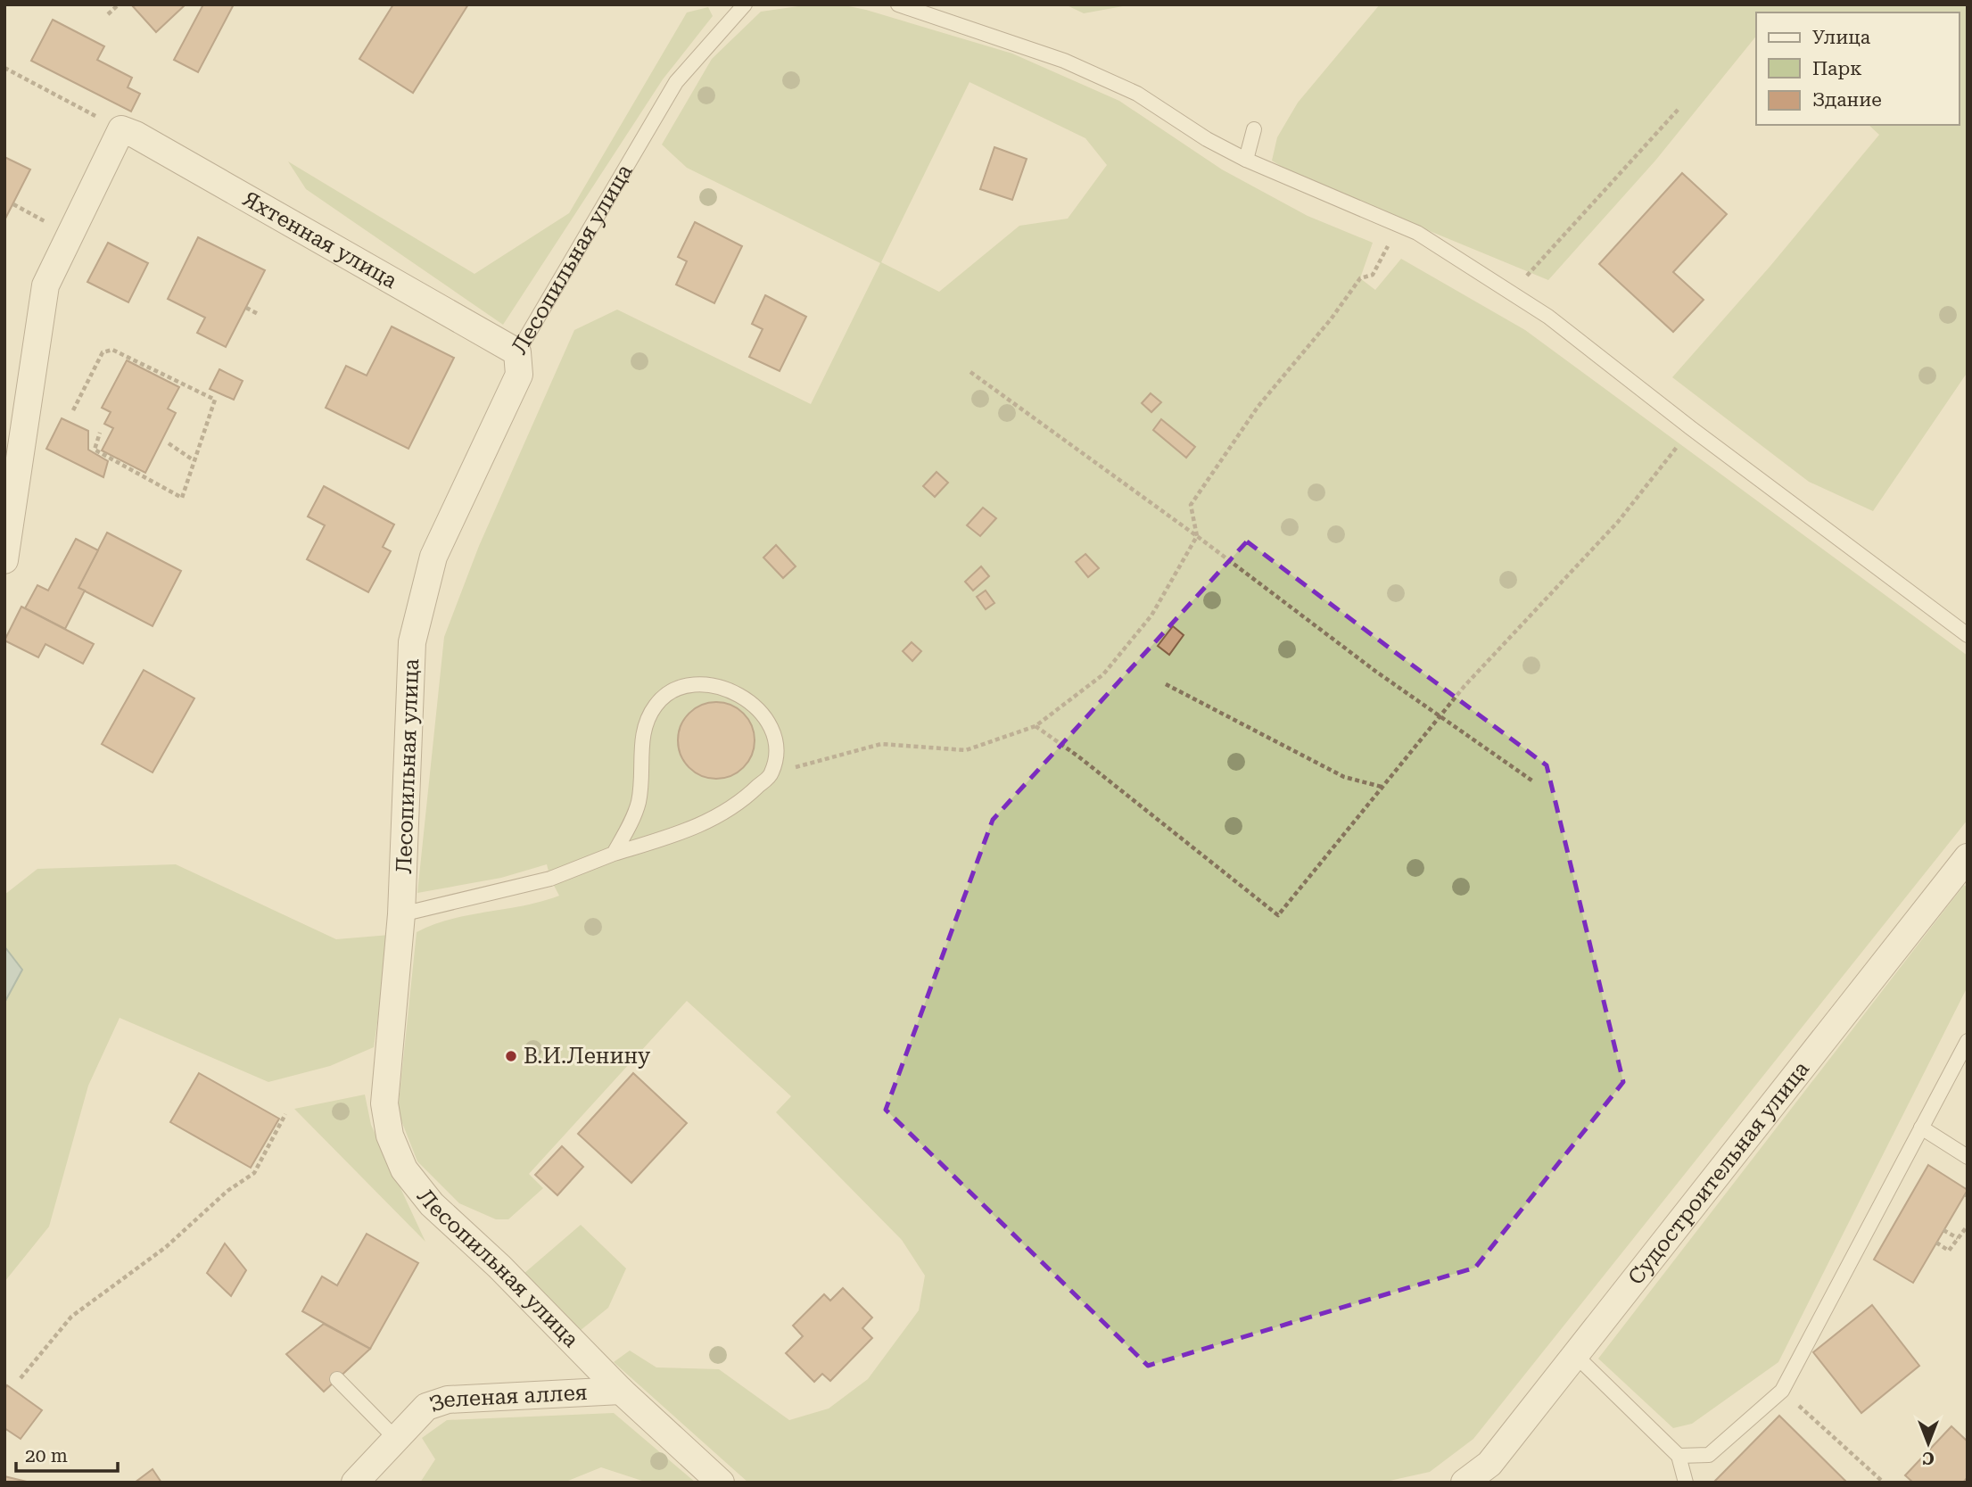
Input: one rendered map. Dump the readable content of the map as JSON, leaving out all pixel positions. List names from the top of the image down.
{
  "streets": {
    "street": [
      "Яхтенная улица",
      "Лесопильная улица",
      "Судостроительная улица",
      "Зеленая аллея"
    ]
  },
  "crossings": [
    ["Яхтенная улица", "Лесопильная улица"],
    ["Лесопильная улица", "Зеленая аллея"]
  ],
  "places": ["В.И.Ленину"],
  "legend": ["Улица", "Парк", "Здание"],
  "scale_bar": "20 m",
  "north": "bottom"
}
